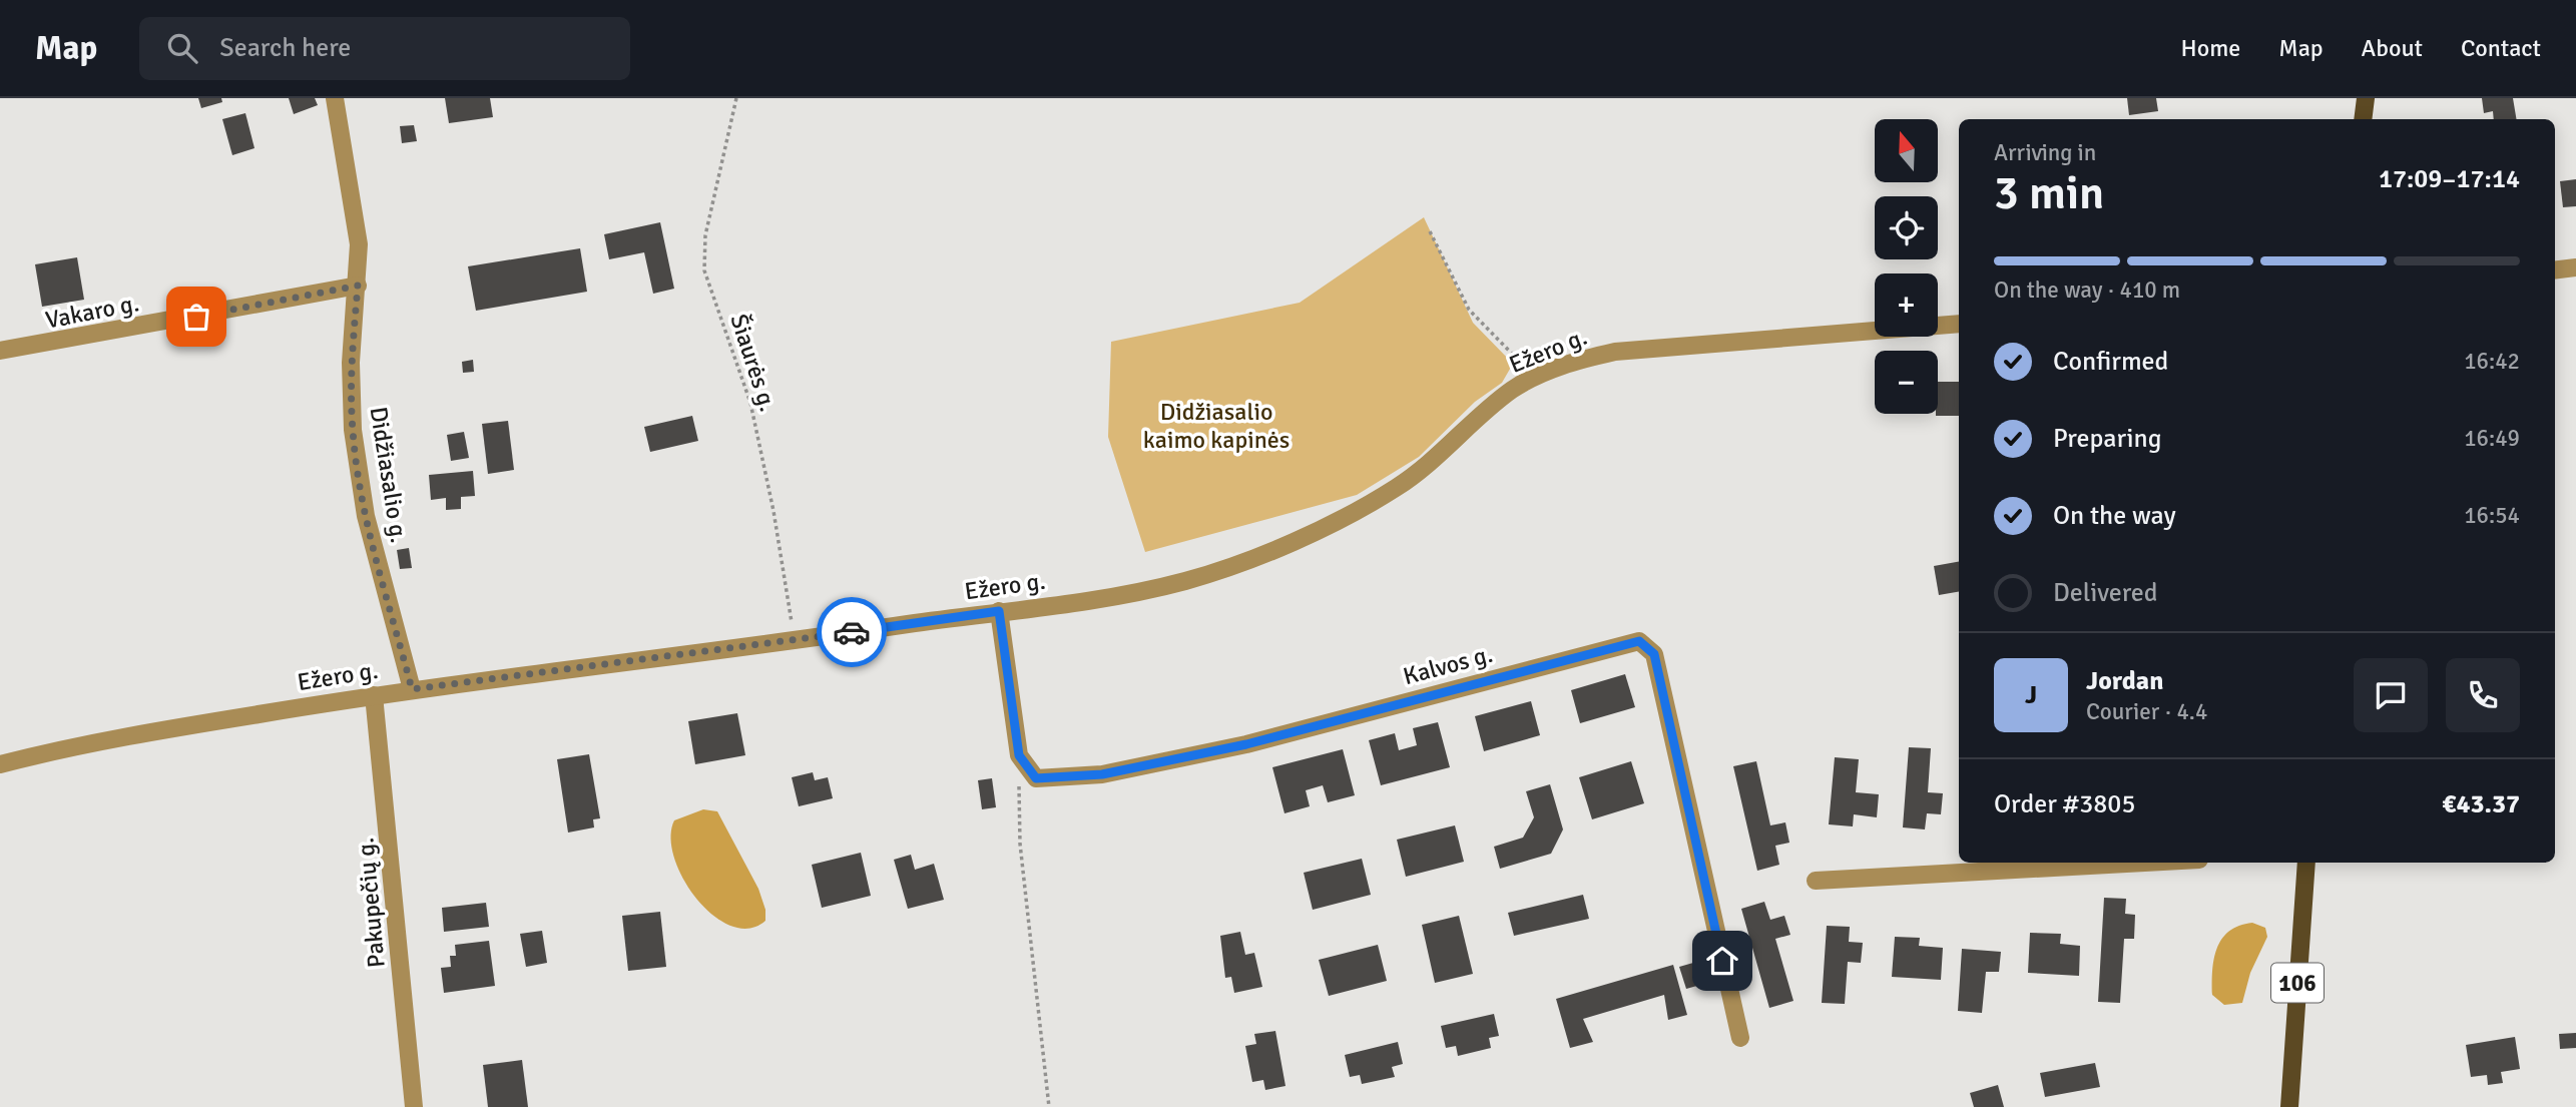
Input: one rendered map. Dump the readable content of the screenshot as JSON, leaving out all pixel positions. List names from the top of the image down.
{
  "streets": {
    "main road": ["106"],
    "street": [
      "Vakaro g.",
      "Ežero g.",
      "Didžiasalio g.",
      "Kalvos g.",
      "Pakupečių g."
    ],
    "path": ["Šiaurės g."]
  },
  "crossings": [
    ["Vakaro g.", "Didžiasalio g."],
    ["Ežero g.", "Šiaurės g."],
    ["Ežero g.", "Didžiasalio g."],
    ["Ežero g.", "Pakupečių g."]
  ],
  "parks": ["Didžiasalio kaimo kapinės"],
  "north": "top",
  "page": {
    "header": "Map",
    "search": "Search here",
    "nav": [
      "Home",
      "Map",
      "About",
      "Contact"
    ],
    "map_buttons": ["+", "−"],
    "heading": ["3 min", "Arriving in", "17:09–17:14"],
    "panel": [
      "Jordan",
      "Courier · 4.4",
      "Order #3805",
      "€43.37"
    ],
    "bar": "On the way · 410 m",
    "list": [
      ["Confirmed", "16:42"],
      ["Preparing", "16:49"],
      ["On the way", "16:54"],
      "Delivered"
    ],
    "round": "J"
  }
}
